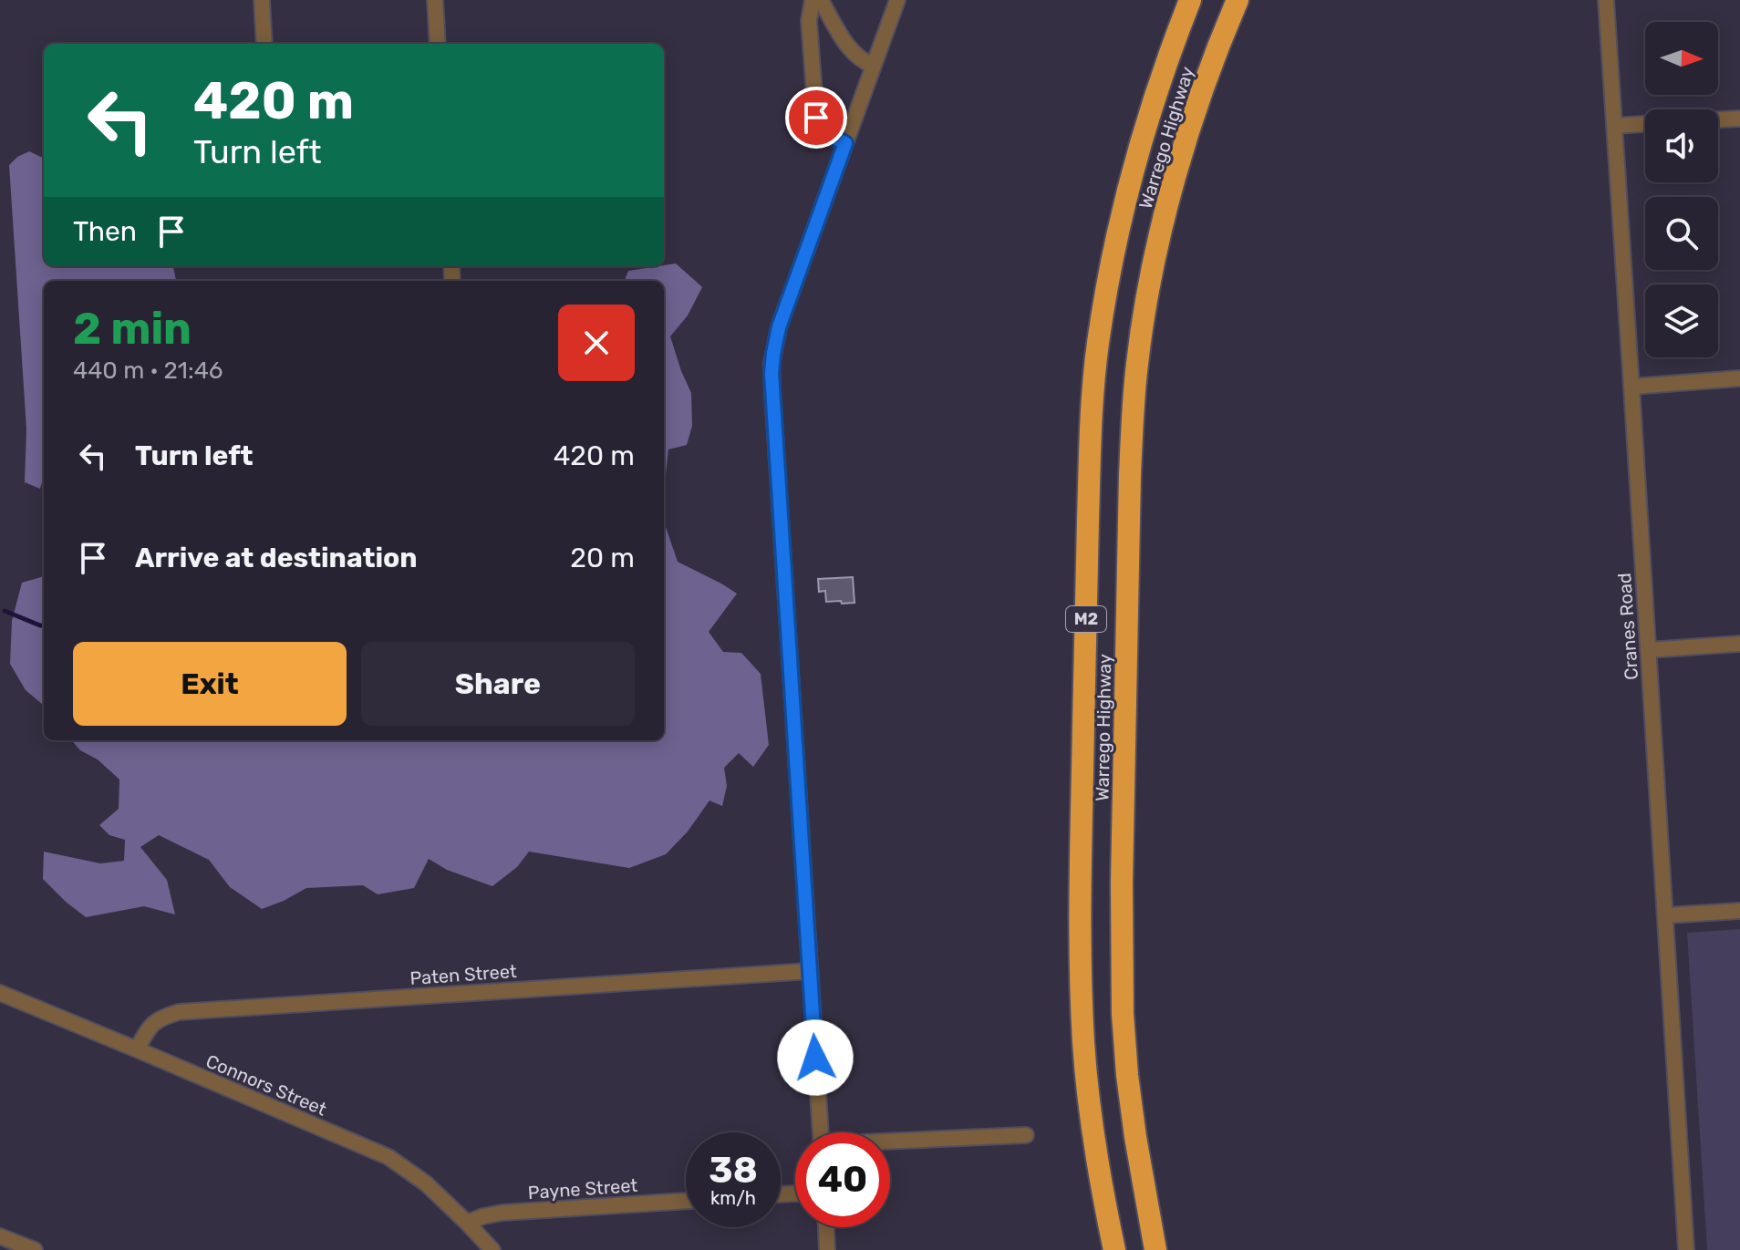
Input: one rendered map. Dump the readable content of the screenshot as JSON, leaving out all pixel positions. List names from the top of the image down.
{
  "streets": {
    "highway": ["Warrego Highway", "M2"],
    "street": [
      "Cranes Road",
      "Paten Street",
      "Connors Street",
      "Payne Street"
    ]
  },
  "crossings": [
    ["Paten Street", "Connors Street"],
    ["Connors Street", "Payne Street"]
  ],
  "north": "right",
  "page": {
    "turn": ["420 m", "Turn left"],
    "then": "Then",
    "heading": ["2 min", "440 m · 21:46"],
    "list": [
      {
        "name": "Turn left",
        "value": "420 m"
      },
      {
        "name": "Arrive at destination",
        "value": "20 m"
      }
    ],
    "buttons": ["Exit", "Share"],
    "speed": "38 km/h",
    "limit": "40"
  }
}
